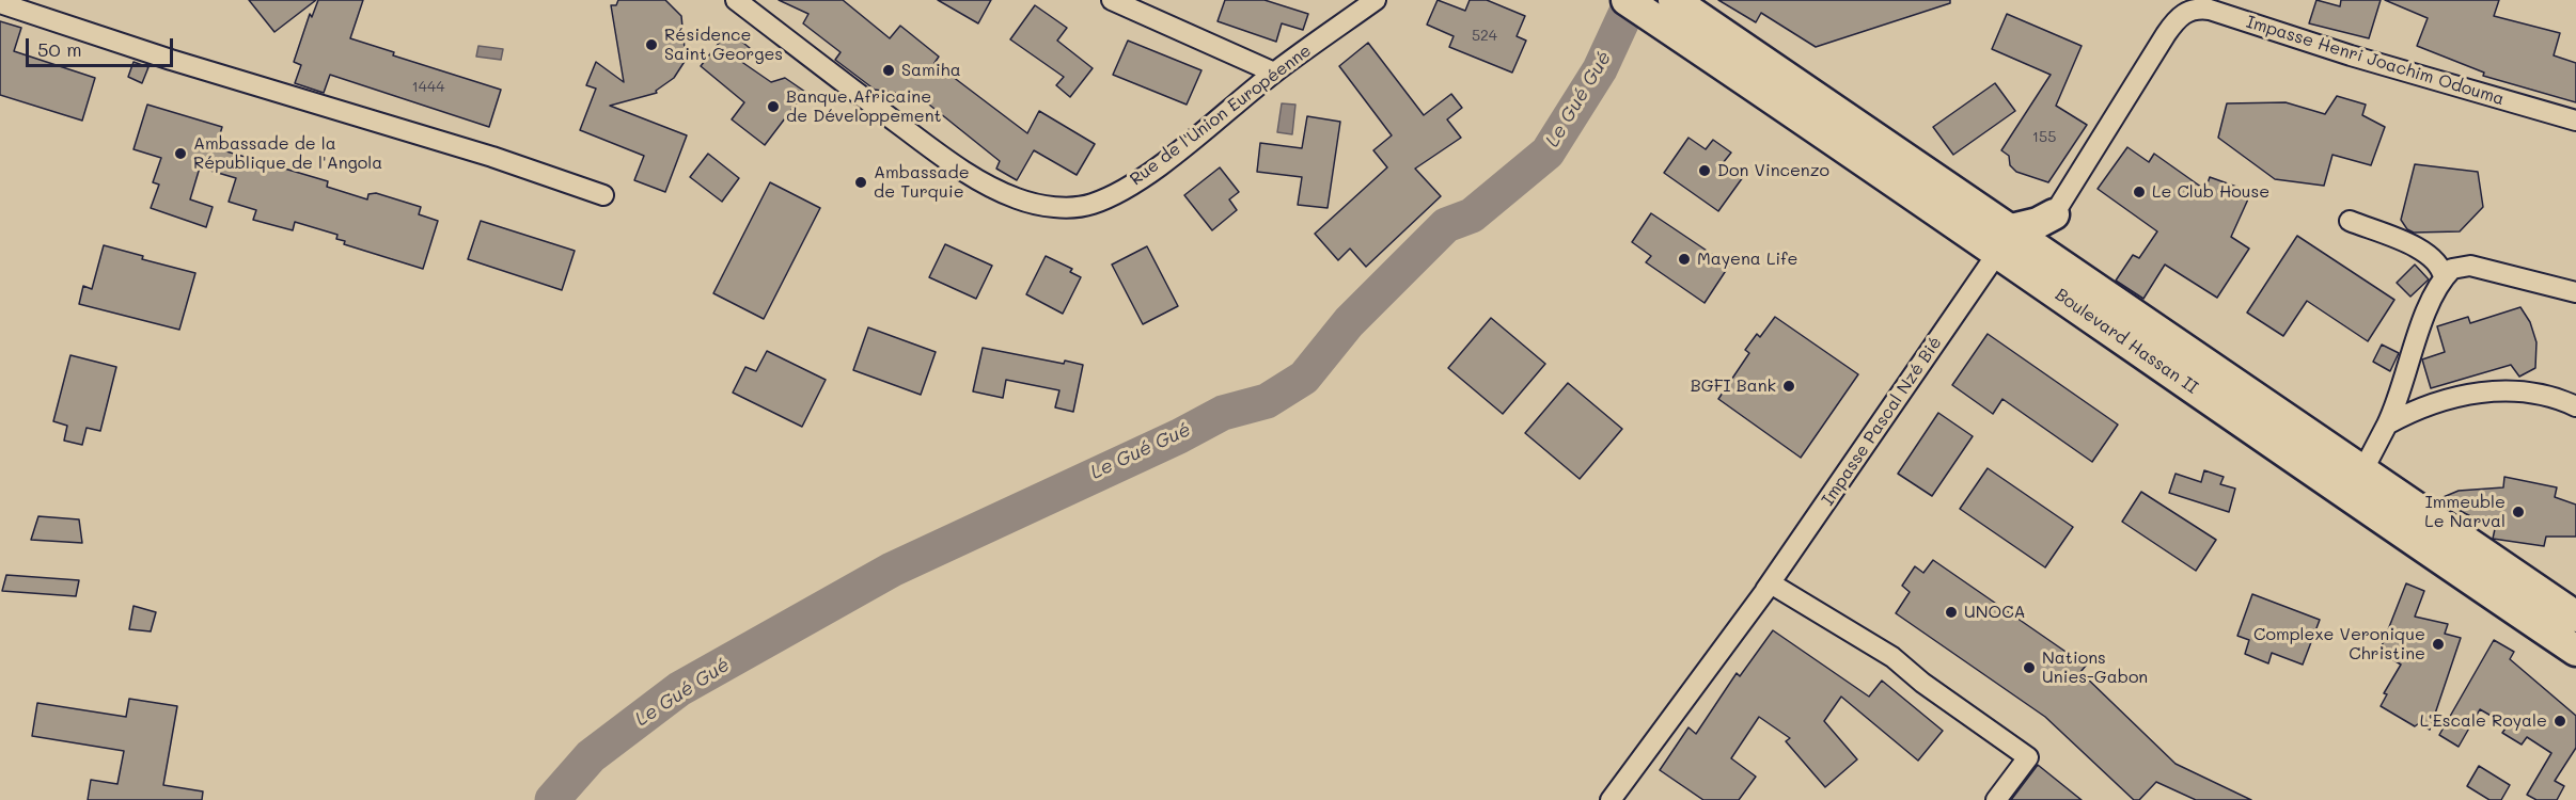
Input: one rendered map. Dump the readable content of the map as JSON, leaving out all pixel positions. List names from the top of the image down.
{
  "streets": {
    "main road": ["Boulevard Hassan II"],
    "street": ["Impasse Henri Joachim Odouma", "Rue de l'Union Européenne", "Impasse Pascal Nzé Bié"]
  },
  "crossings": [
    ["Boulevard Hassan II", "Impasse Pascal Nzé Bié"]
  ],
  "water": ["Le Gué Gué"],
  "places": [
    "Résidence Saint Georges",
    "Samiha",
    "Banque Africaine de Développement",
    "Ambassade de la République de l'Angola",
    "Don Vincenzo",
    "Ambassade de Turquie",
    "Le Club House",
    "Mayena Life",
    "BGFI Bank",
    "Immeuble Le Narval",
    "UNOCA",
    "Complexe Veronique Christine",
    "Nations Unies-Gabon",
    "L'Escale Royale"
  ],
  "house_numbers": ["524", "1444", "155"],
  "scale_bar": "50 m"
}
